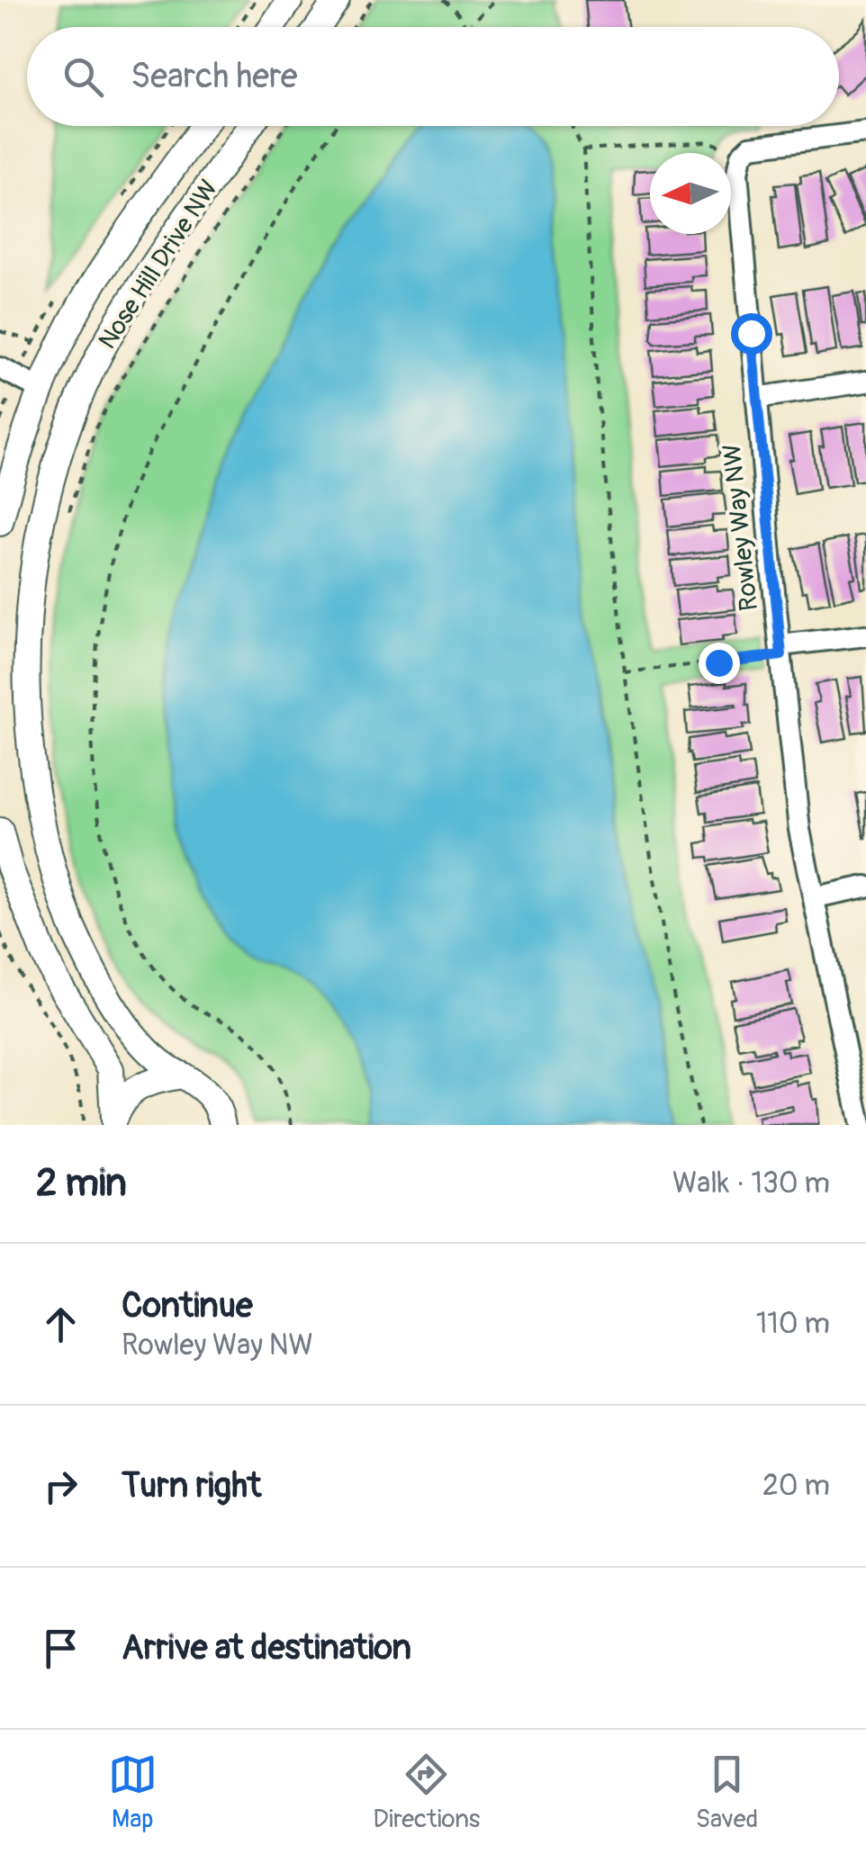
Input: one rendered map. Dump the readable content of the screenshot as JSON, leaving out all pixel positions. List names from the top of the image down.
{
  "streets": {
    "street": ["Nose Hill Drive NW", "Rowley Way NW"]
  },
  "north": "left",
  "page": {
    "search": "Search here",
    "heading": ["2 min", "Walk · 130 m"],
    "list": [
      ["Continue", "Rowley Way NW", "110 m"],
      ["Turn right", "20 m"],
      "Arrive at destination"
    ],
    "nav": ["Map", "Directions", "Saved"]
  }
}
